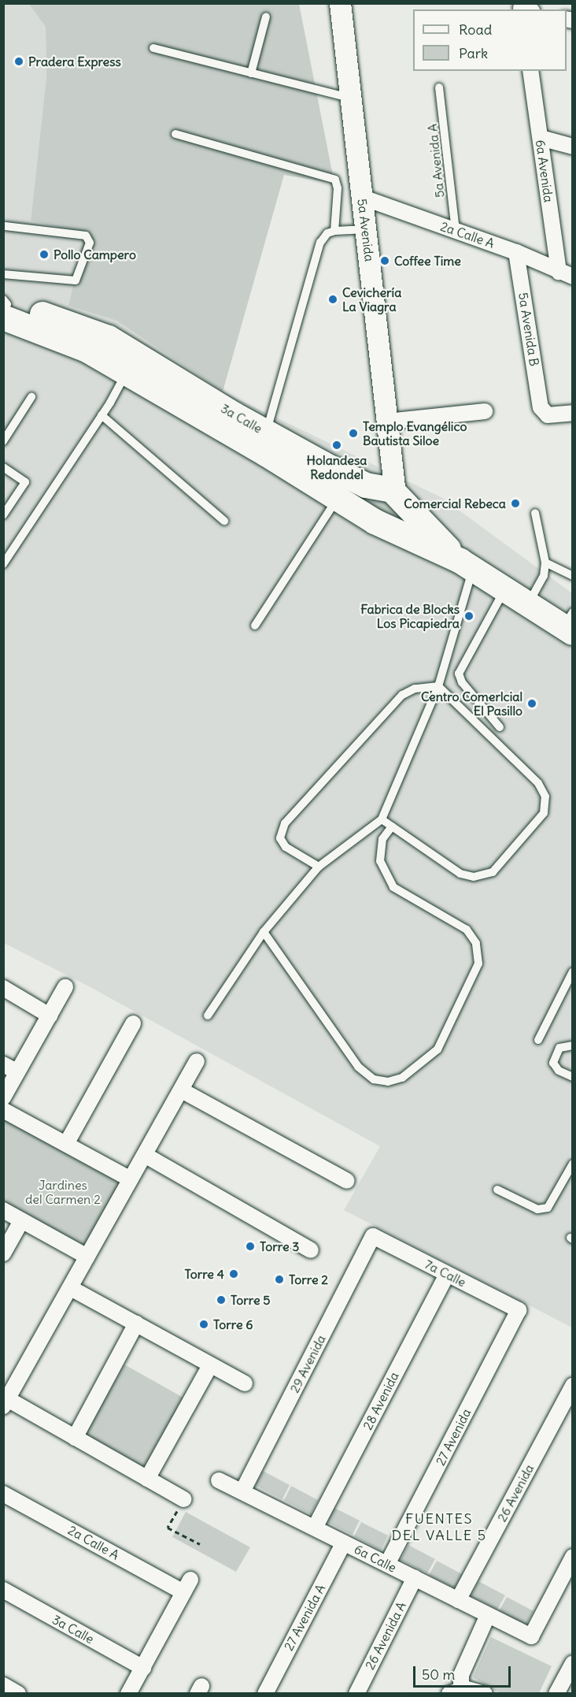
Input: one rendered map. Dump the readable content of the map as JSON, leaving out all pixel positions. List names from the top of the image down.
{
  "streets": {
    "main road": ["5a Avenida", "3a Calle"],
    "street": [
      "6a Avenida",
      "2a Calle A",
      "5a Avenida B",
      "7a Calle",
      "29 Avenida",
      "28 Avenida",
      "27 Avenida",
      "26 Avenida",
      "6a Calle",
      "27 Avenida A",
      "26 Avenida A"
    ],
    "lane": ["5a Avenida A"]
  },
  "crossings": [
    ["5a Avenida A", "2a Calle A"],
    ["6a Avenida", "2a Calle A"],
    ["5a Avenida", "2a Calle A"],
    ["5a Avenida", "3a Calle"],
    ["2a Calle A", "5a Avenida B"],
    ["2a Calle A", "3a Calle"],
    ["7a Calle", "29 Avenida"],
    ["7a Calle", "28 Avenida"],
    ["7a Calle", "27 Avenida"],
    ["29 Avenida", "6a Calle"],
    ["28 Avenida", "6a Calle"],
    ["27 Avenida", "6a Calle"],
    ["26 Avenida", "6a Calle"],
    ["6a Calle", "27 Avenida A"],
    ["6a Calle", "26 Avenida A"]
  ],
  "districts": ["FUENTES DEL VALLE 5"],
  "parks": ["Jardines del Carmen 2"],
  "places": [
    "Pradera Express",
    "Pollo Campero",
    "Coffee Time",
    "Cevichería La Viagra",
    "Templo Evangélico Bautista Siloe",
    "Holandesa Redondel",
    "Comercial Rebeca",
    "Fabrica de Blocks Los Picapiedra",
    "Centro Comerlcial El Pasillo",
    "Torre 3",
    "Torre 4",
    "Torre 2",
    "Torre 5",
    "Torre 6"
  ],
  "legend": ["Road", "Park"],
  "scale_bar": "50 m"
}
